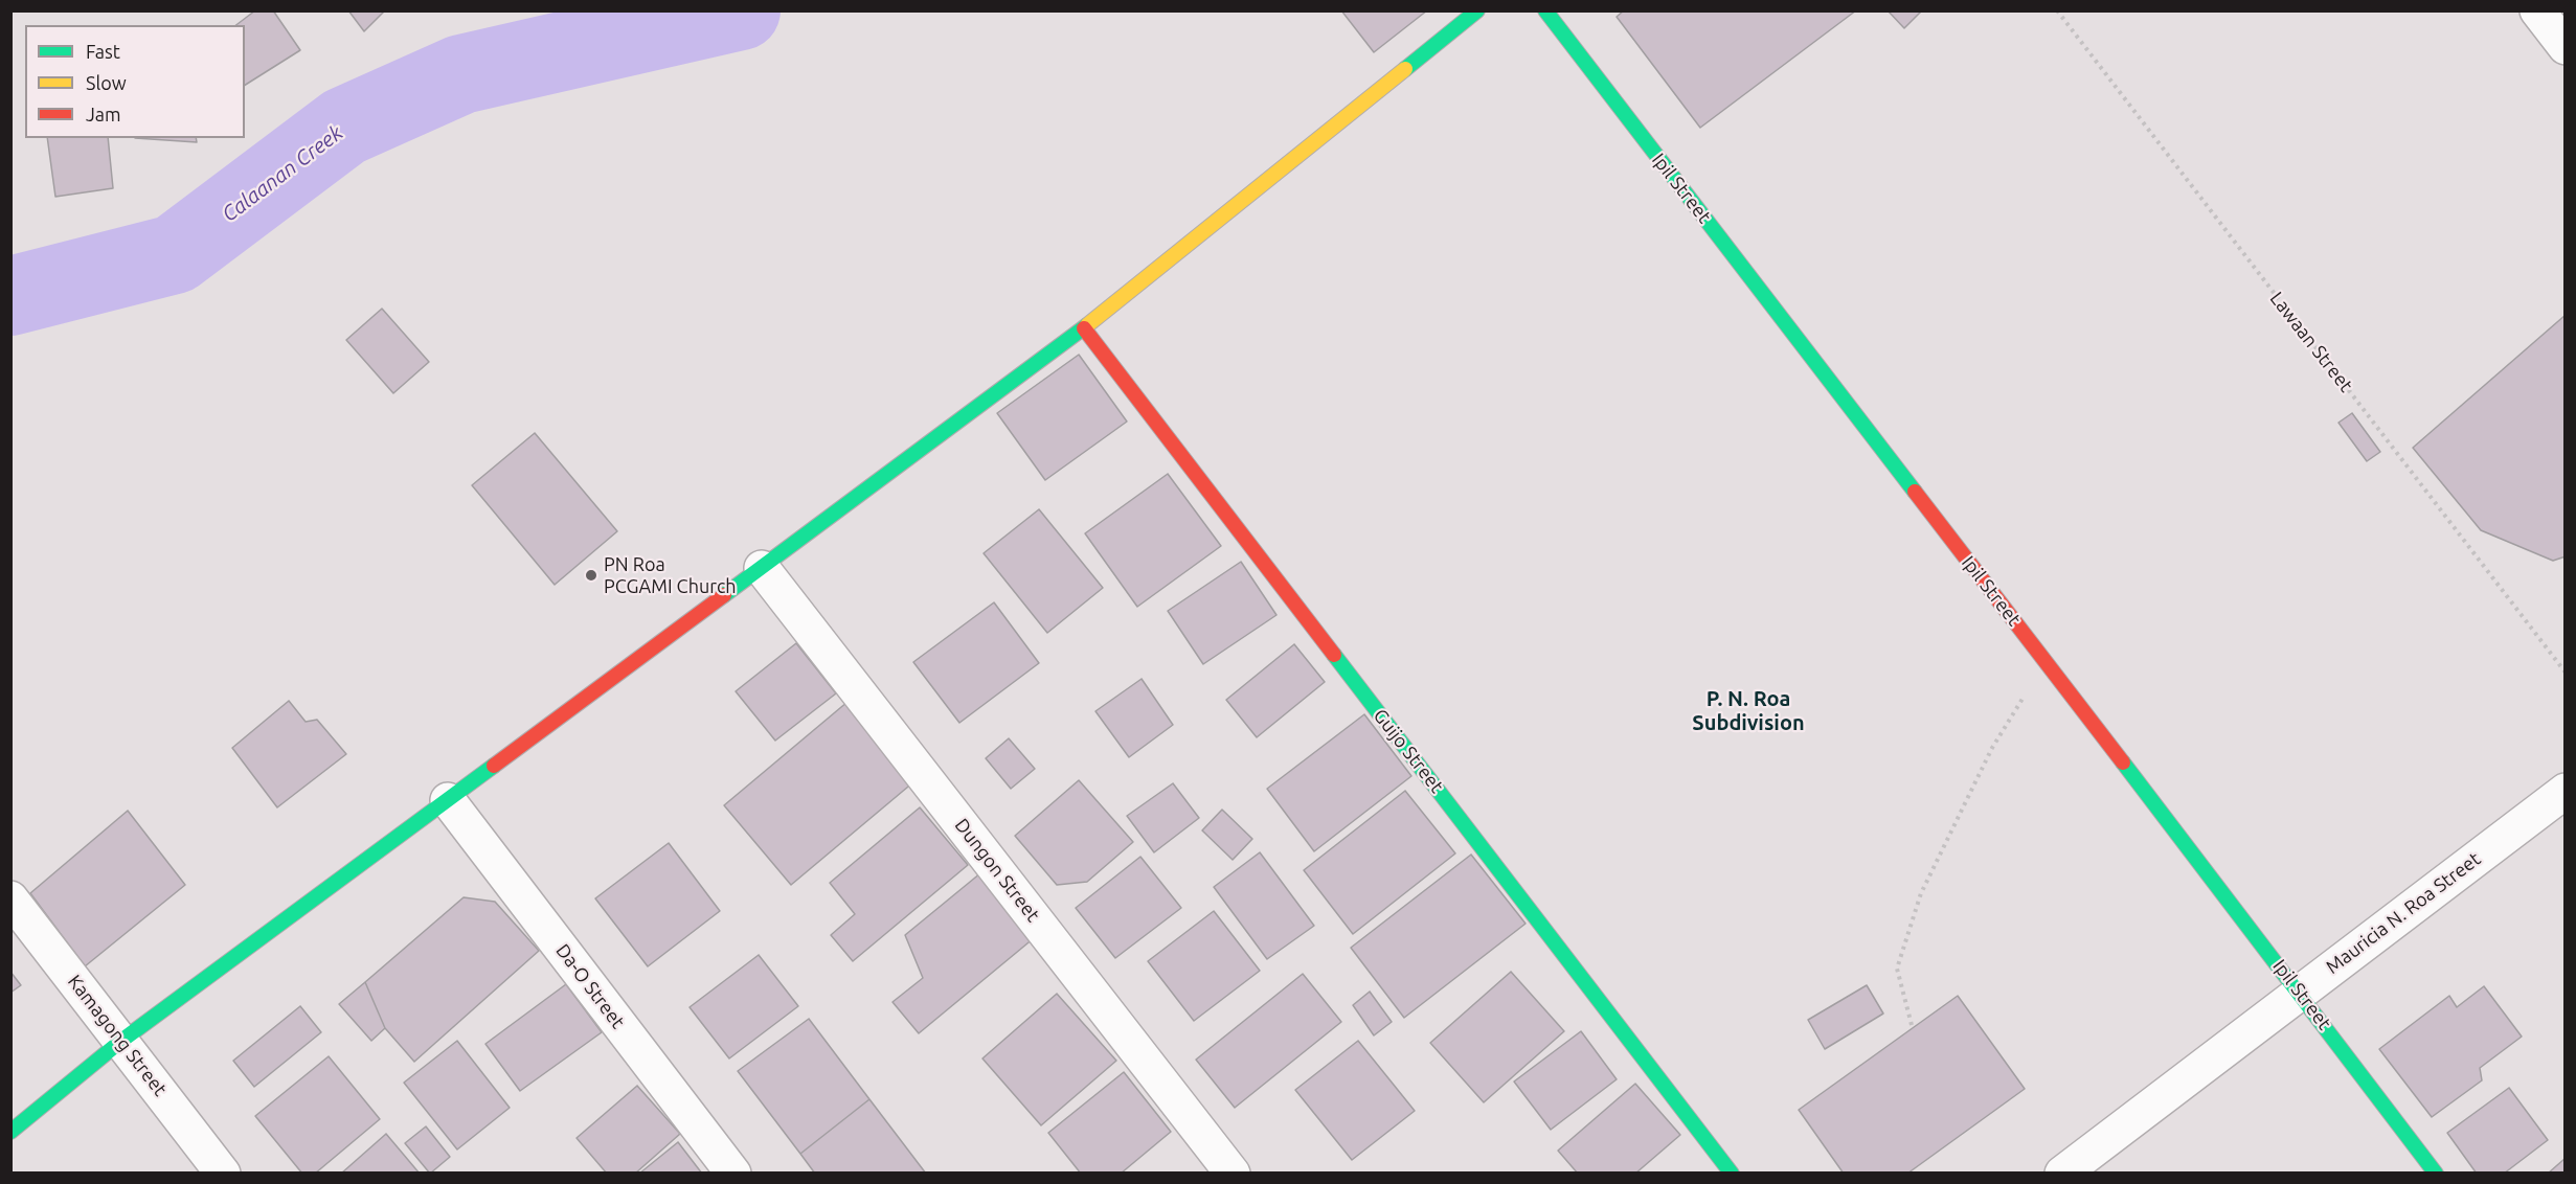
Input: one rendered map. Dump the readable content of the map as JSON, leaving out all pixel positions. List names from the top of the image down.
{
  "streets": {
    "street": [
      "Ipil Street",
      "Guijo Street",
      "Dungon Street",
      "Mauricia N. Roa Street",
      "Da-O Street",
      "Kamagong Street"
    ],
    "path": ["Lawaan Street"]
  },
  "crossings": [
    ["Ipil Street", "Mauricia N. Roa Street"]
  ],
  "districts": ["P. N. Roa Subdivision"],
  "water": ["Calaanan Creek"],
  "places": ["PN Roa PCGAMI Church"],
  "legend": ["Fast", "Slow", "Jam"]
}
